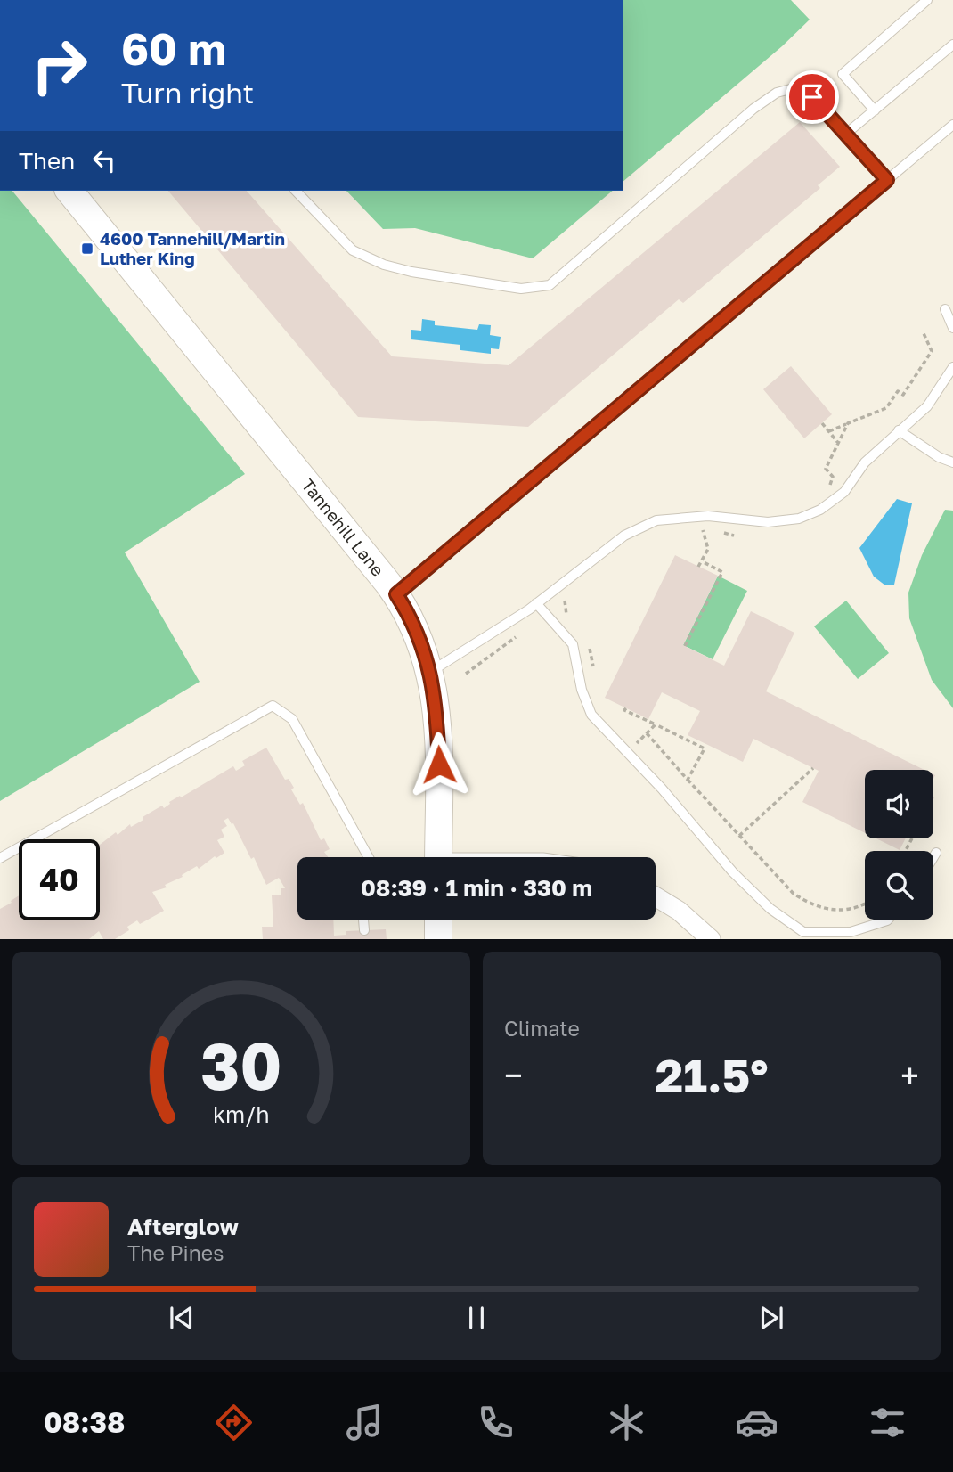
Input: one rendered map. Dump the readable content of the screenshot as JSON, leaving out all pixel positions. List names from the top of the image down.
{
  "streets": {
    "street": ["Tannehill Lane"]
  },
  "places": {
    "transit": ["4600 Tannehill/Martin Luther King"]
  },
  "page": {
    "turn": ["60 m", "Turn right"],
    "then": "Then",
    "limit": "40",
    "trip": "08:39 · 1 min · 330 m",
    "tile": "Climate",
    "heat": ["−", "21.5°", "+"],
    "song": ["Afterglow", "The Pines"],
    "tabs": "08:38",
    "gauge": ["30", "km/h"]
  }
}
